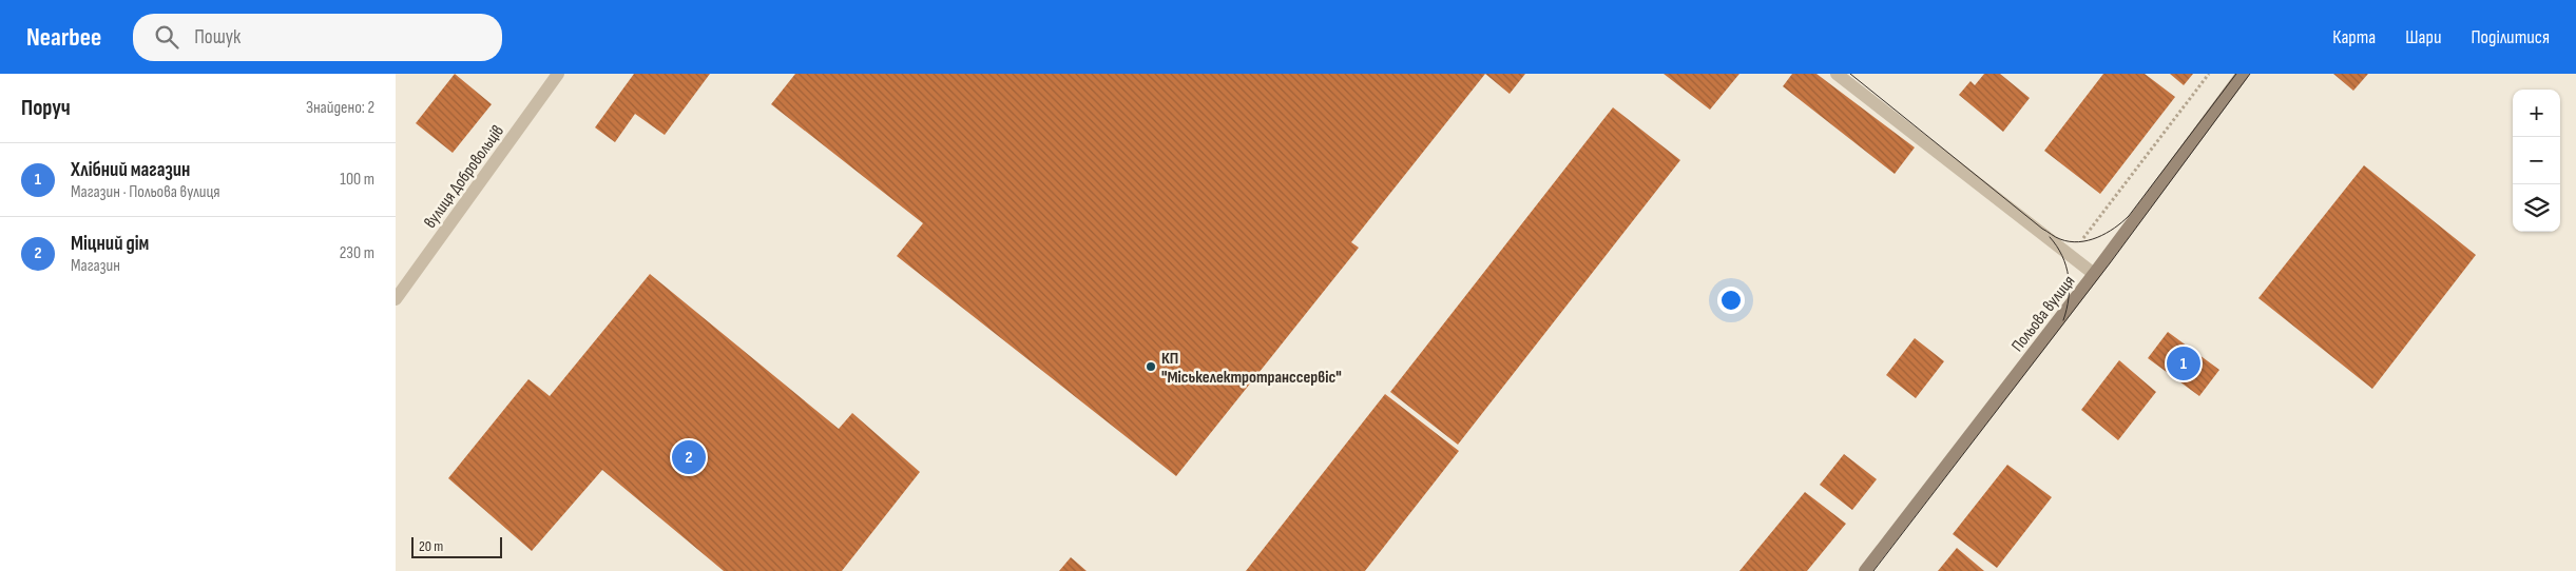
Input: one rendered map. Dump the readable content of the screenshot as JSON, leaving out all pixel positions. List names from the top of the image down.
{
  "streets": {
    "main road": ["Польова вулиця"],
    "street": ["вулиця Добровольців"]
  },
  "places": ["КП \"Міськелектротранссервіс\""],
  "scale_bar": "20 m",
  "page": {
    "header": "Nearbee",
    "search": "Пошук",
    "nav": ["Карта", "Шари", "Поділитися"],
    "heading": ["Поруч", "Знайдено: 2"],
    "map_buttons": ["+", "−"],
    "list": [
      {
        "mark": "1",
        "name": "Хлібний магазин",
        "note": "Магазин · Польова вулиця",
        "value": "100 m"
      },
      {
        "mark": "2",
        "name": "Міцний дім",
        "note": "Магазин",
        "value": "230 m"
      }
    ],
    "pins": ["1", "2"],
    "scale": "20 m"
  }
}
